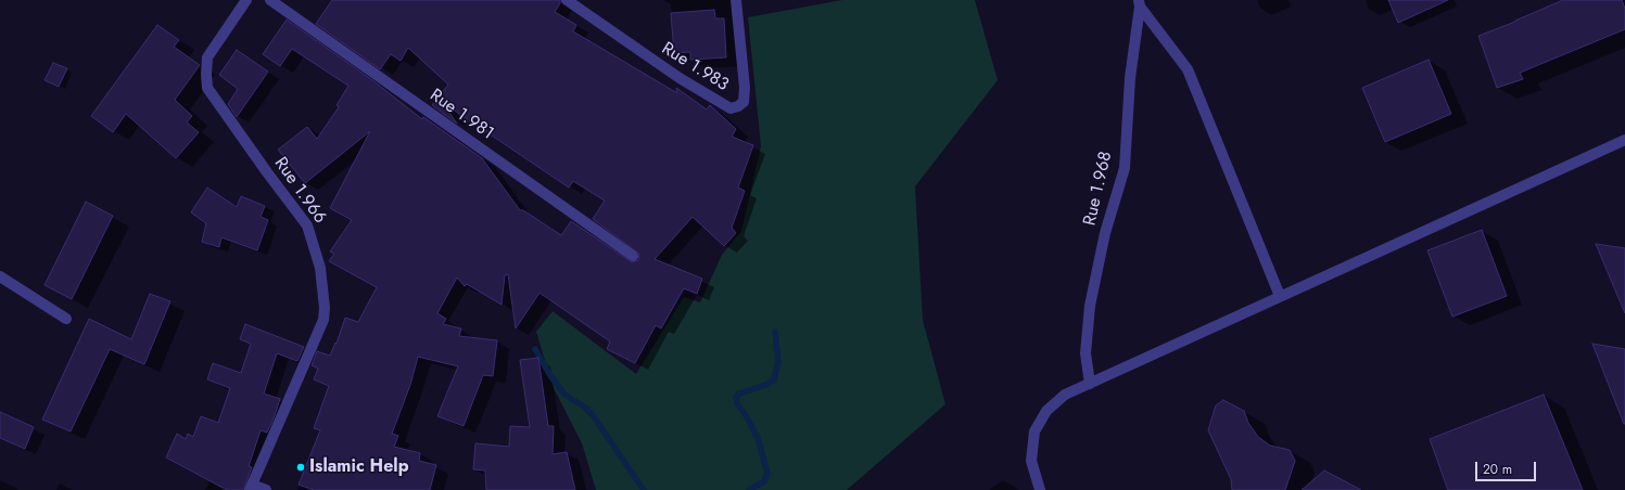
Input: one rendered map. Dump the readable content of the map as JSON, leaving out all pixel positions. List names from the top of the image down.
{
  "streets": {
    "street": [
      "Rue 1.983",
      "Rue 1.981",
      "Rue 1.968",
      "Rue 1.966"
    ]
  },
  "places": ["Islamic Help"],
  "scale_bar": "20 m"
}
